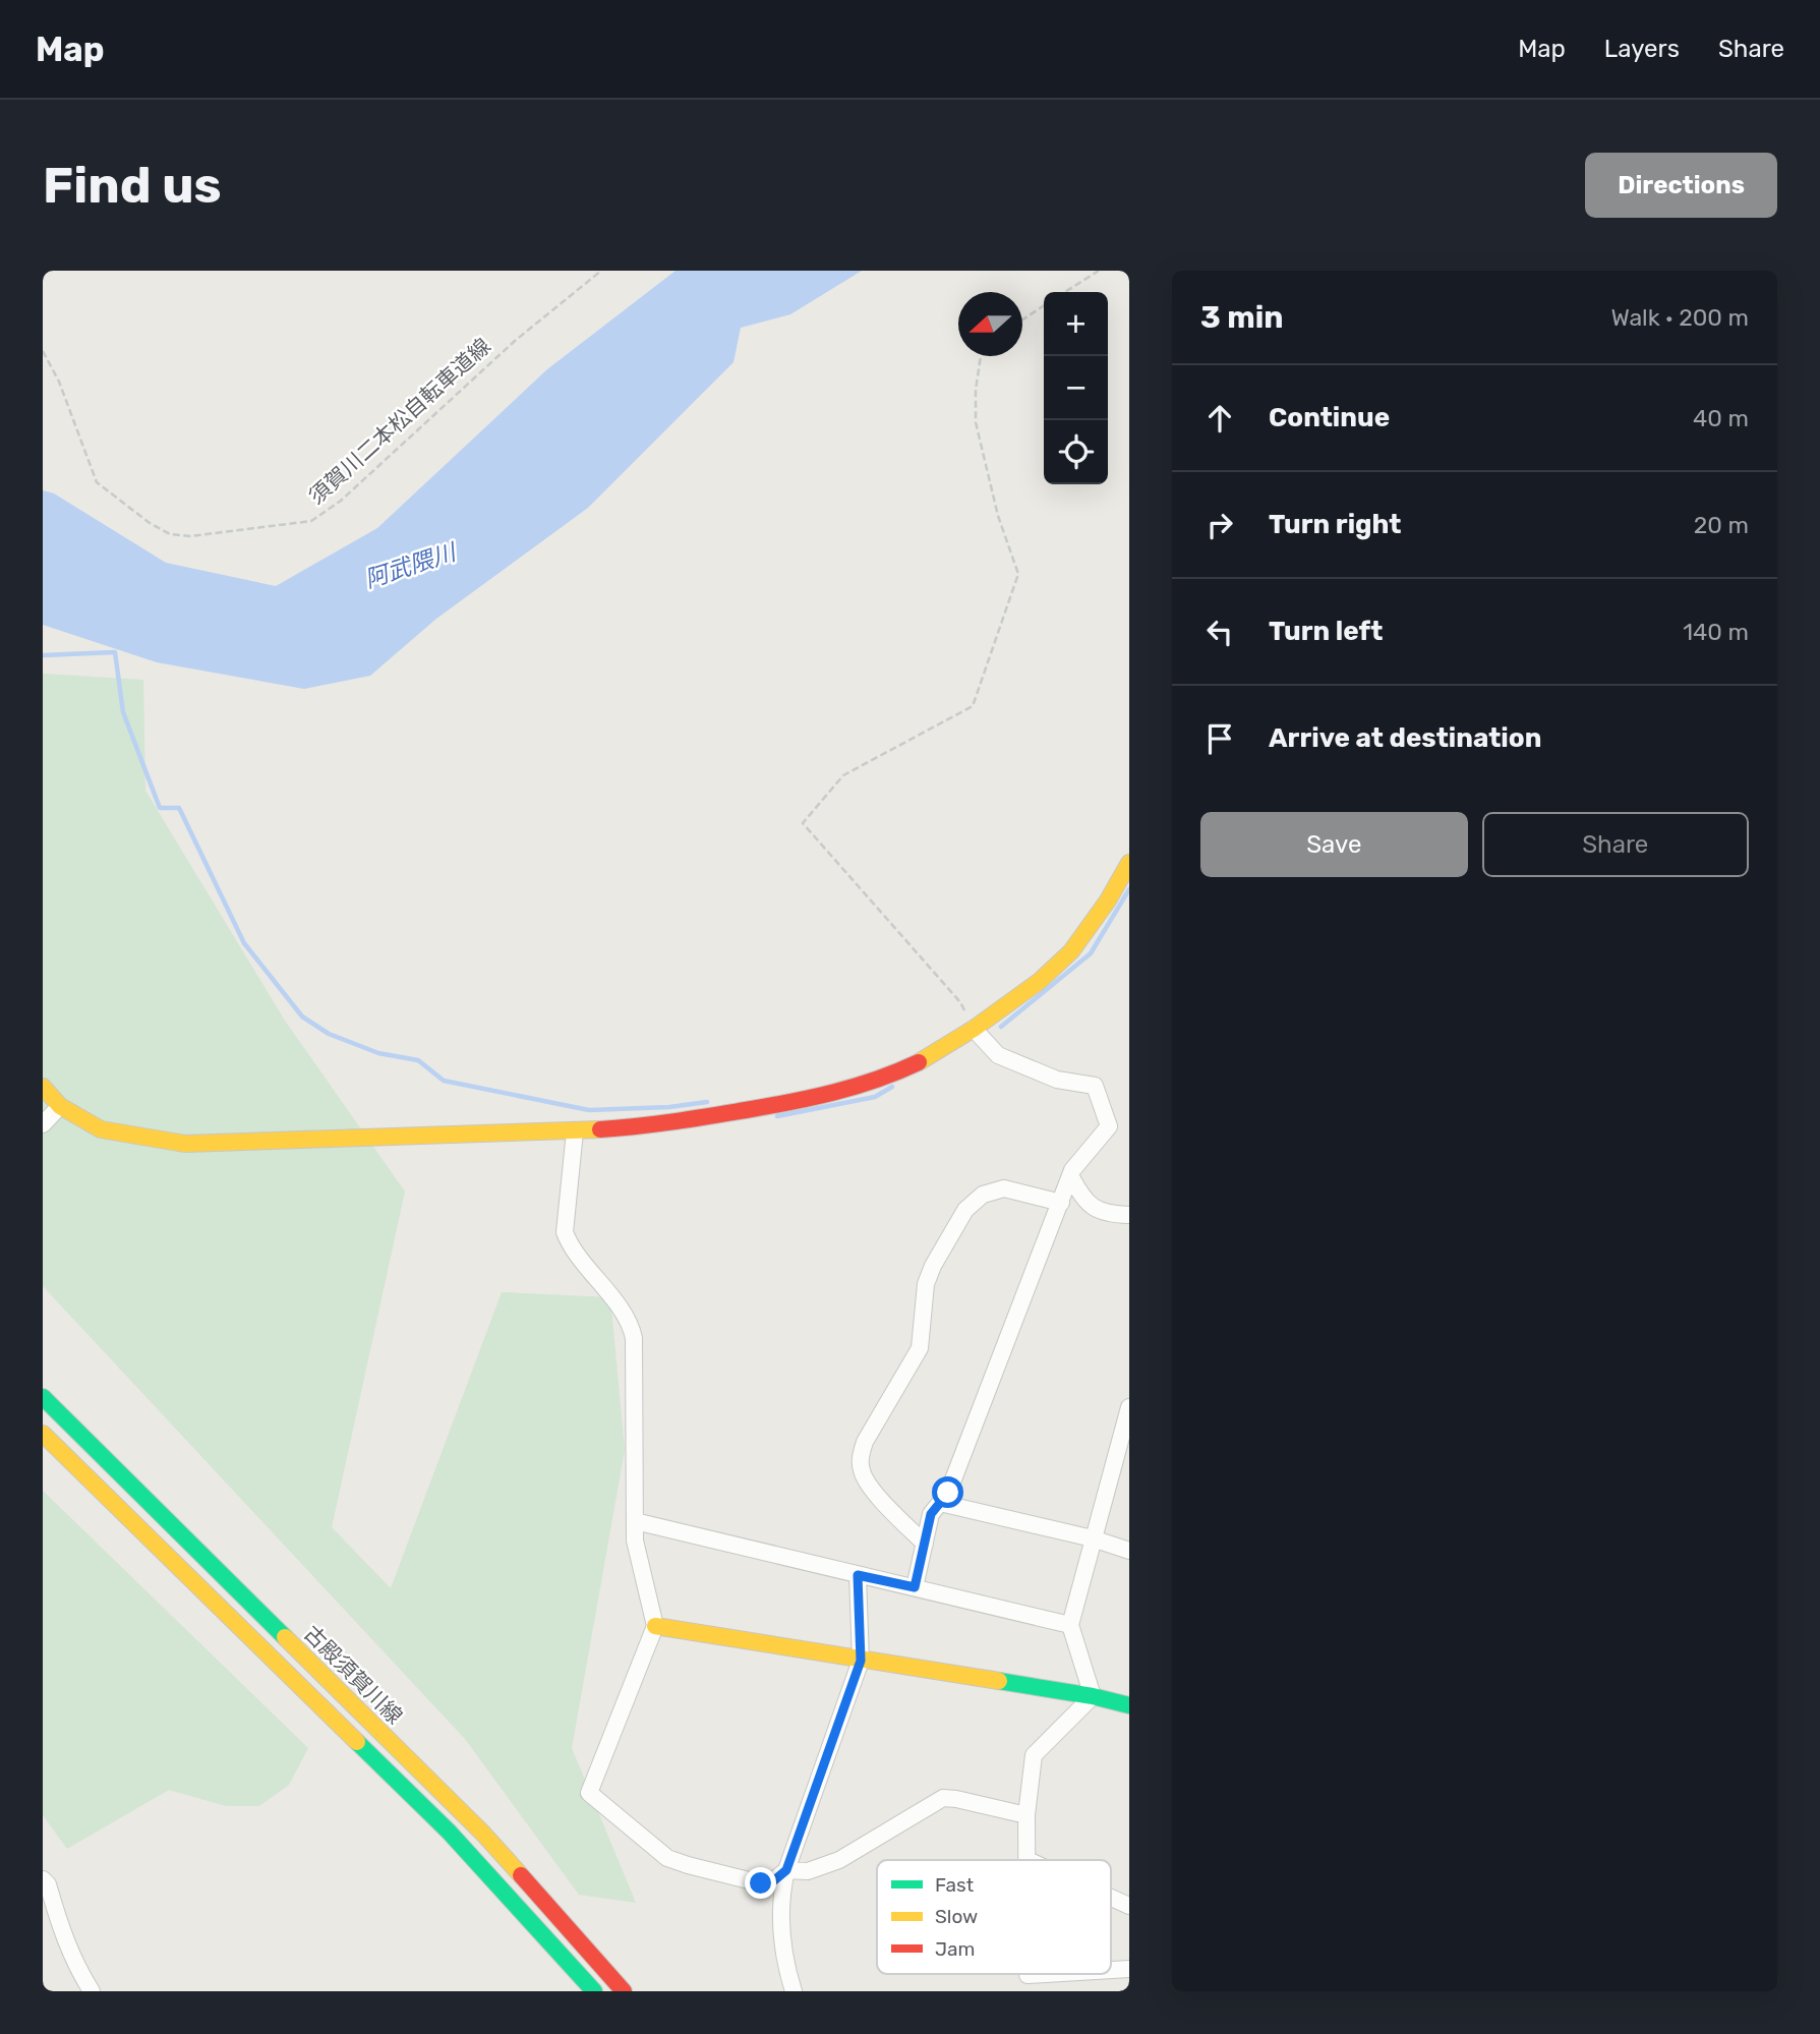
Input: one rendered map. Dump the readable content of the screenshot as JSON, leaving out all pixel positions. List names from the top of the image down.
{
  "streets": {
    "street": ["古殿須賀川線"],
    "path": ["須賀川二本松自転車道線"]
  },
  "water": ["阿武隈川"],
  "legend": ["Fast", "Slow", "Jam"],
  "north": "left",
  "page": {
    "header": "Map",
    "nav": ["Map", "Layers", "Share"],
    "buttons": [
      "Directions",
      ["Save", "Share"]
    ],
    "title": "Find us",
    "heading": ["3 min", "Walk · 200 m"],
    "map_buttons": ["+", "−"],
    "list": [
      ["Continue", "40 m"],
      ["Turn right", "20 m"],
      ["Turn left", "140 m"],
      "Arrive at destination"
    ]
  }
}
